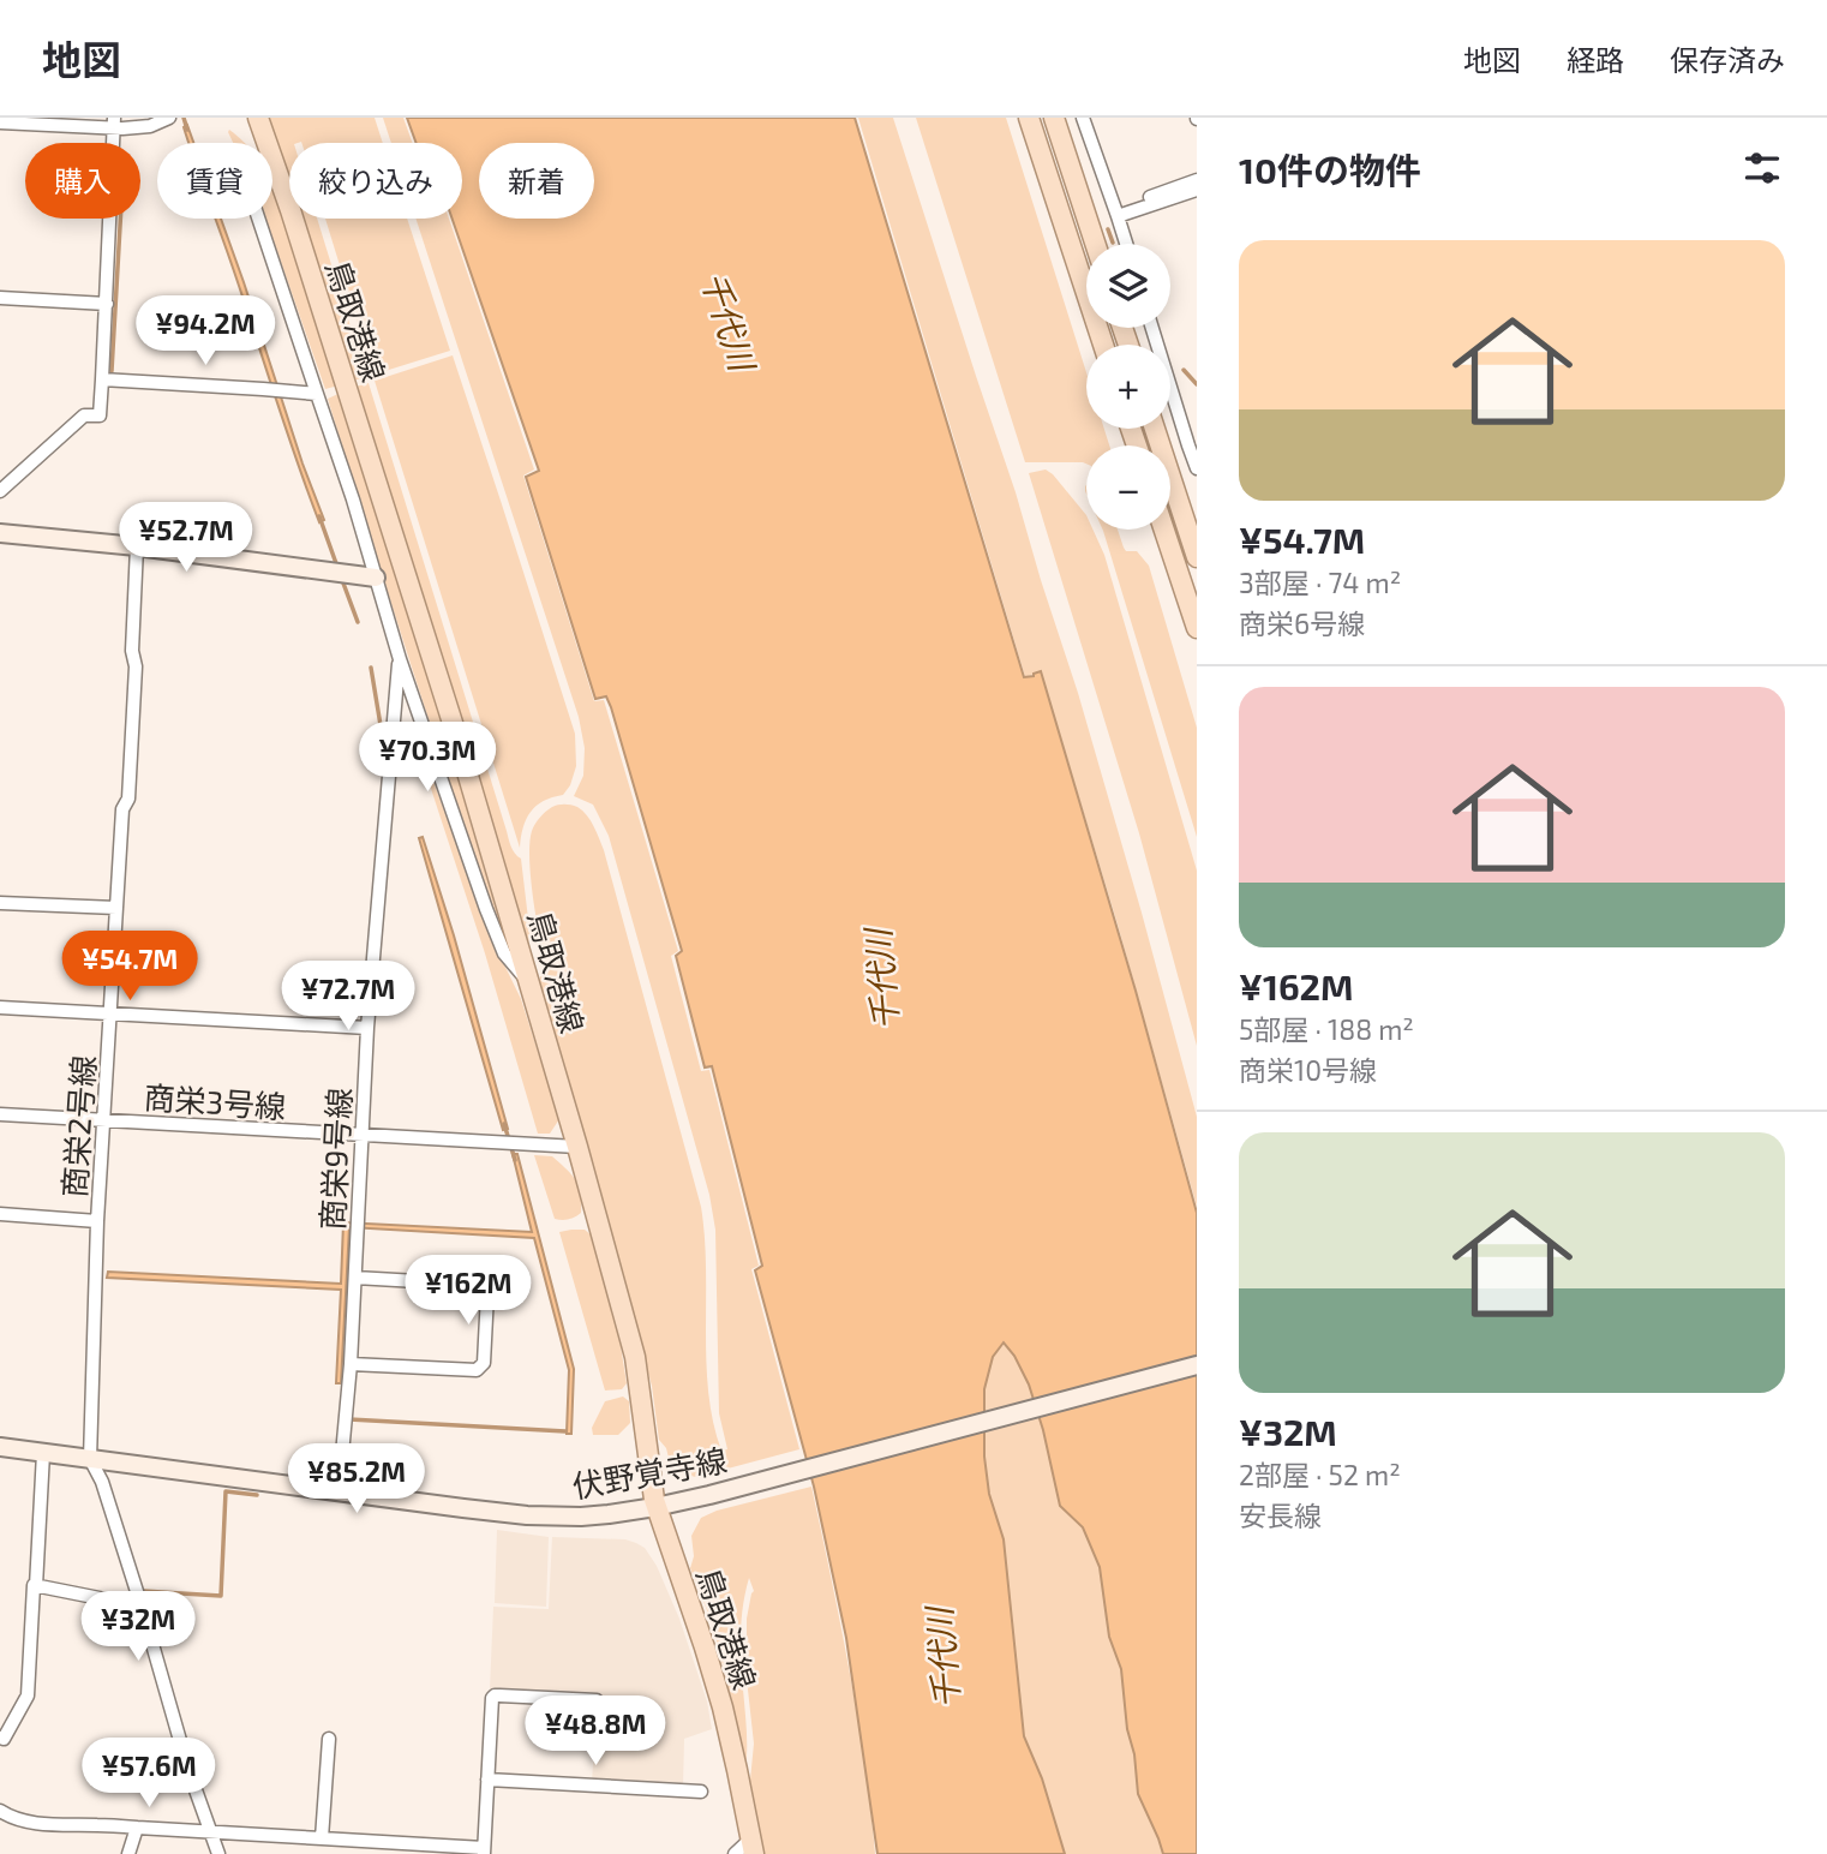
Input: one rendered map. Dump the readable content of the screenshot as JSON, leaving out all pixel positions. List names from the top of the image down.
{
  "streets": {
    "main road": ["鳥取港線", "伏野覚寺線"],
    "street": ["商栄3号線", "商栄2号線", "商栄9号線"]
  },
  "crossings": [
    ["鳥取港線", "商栄3号線"],
    ["鳥取港線", "伏野覚寺線"],
    ["商栄3号線", "商栄2号線"],
    ["商栄3号線", "商栄9号線"],
    ["商栄2号線", "伏野覚寺線"],
    ["商栄9号線", "伏野覚寺線"]
  ],
  "water": ["千代川"],
  "page": {
    "header": "地図",
    "nav": ["地図", "経路", "保存済み"],
    "heading": "10件の物件",
    "chip": [
      "購入",
      "賃貸",
      "絞り込み",
      "新着"
    ],
    "list": [
      {
        "name": "¥54.7M",
        "note": "3部屋 · 74 m² · 商栄6号線"
      },
      {
        "name": "¥162M",
        "note": "5部屋 · 188 m² · 商栄10号線"
      },
      {
        "name": "¥32M",
        "note": "2部屋 · 52 m² · 安長線"
      }
    ],
    "map_buttons": ["+", "−"],
    "price": [
      "¥94.2M",
      "¥52.7M",
      "¥70.3M",
      "¥54.7M",
      "¥72.7M",
      "¥162M",
      "¥85.2M",
      "¥32M",
      "¥48.8M",
      "¥57.6M"
    ]
  }
}
